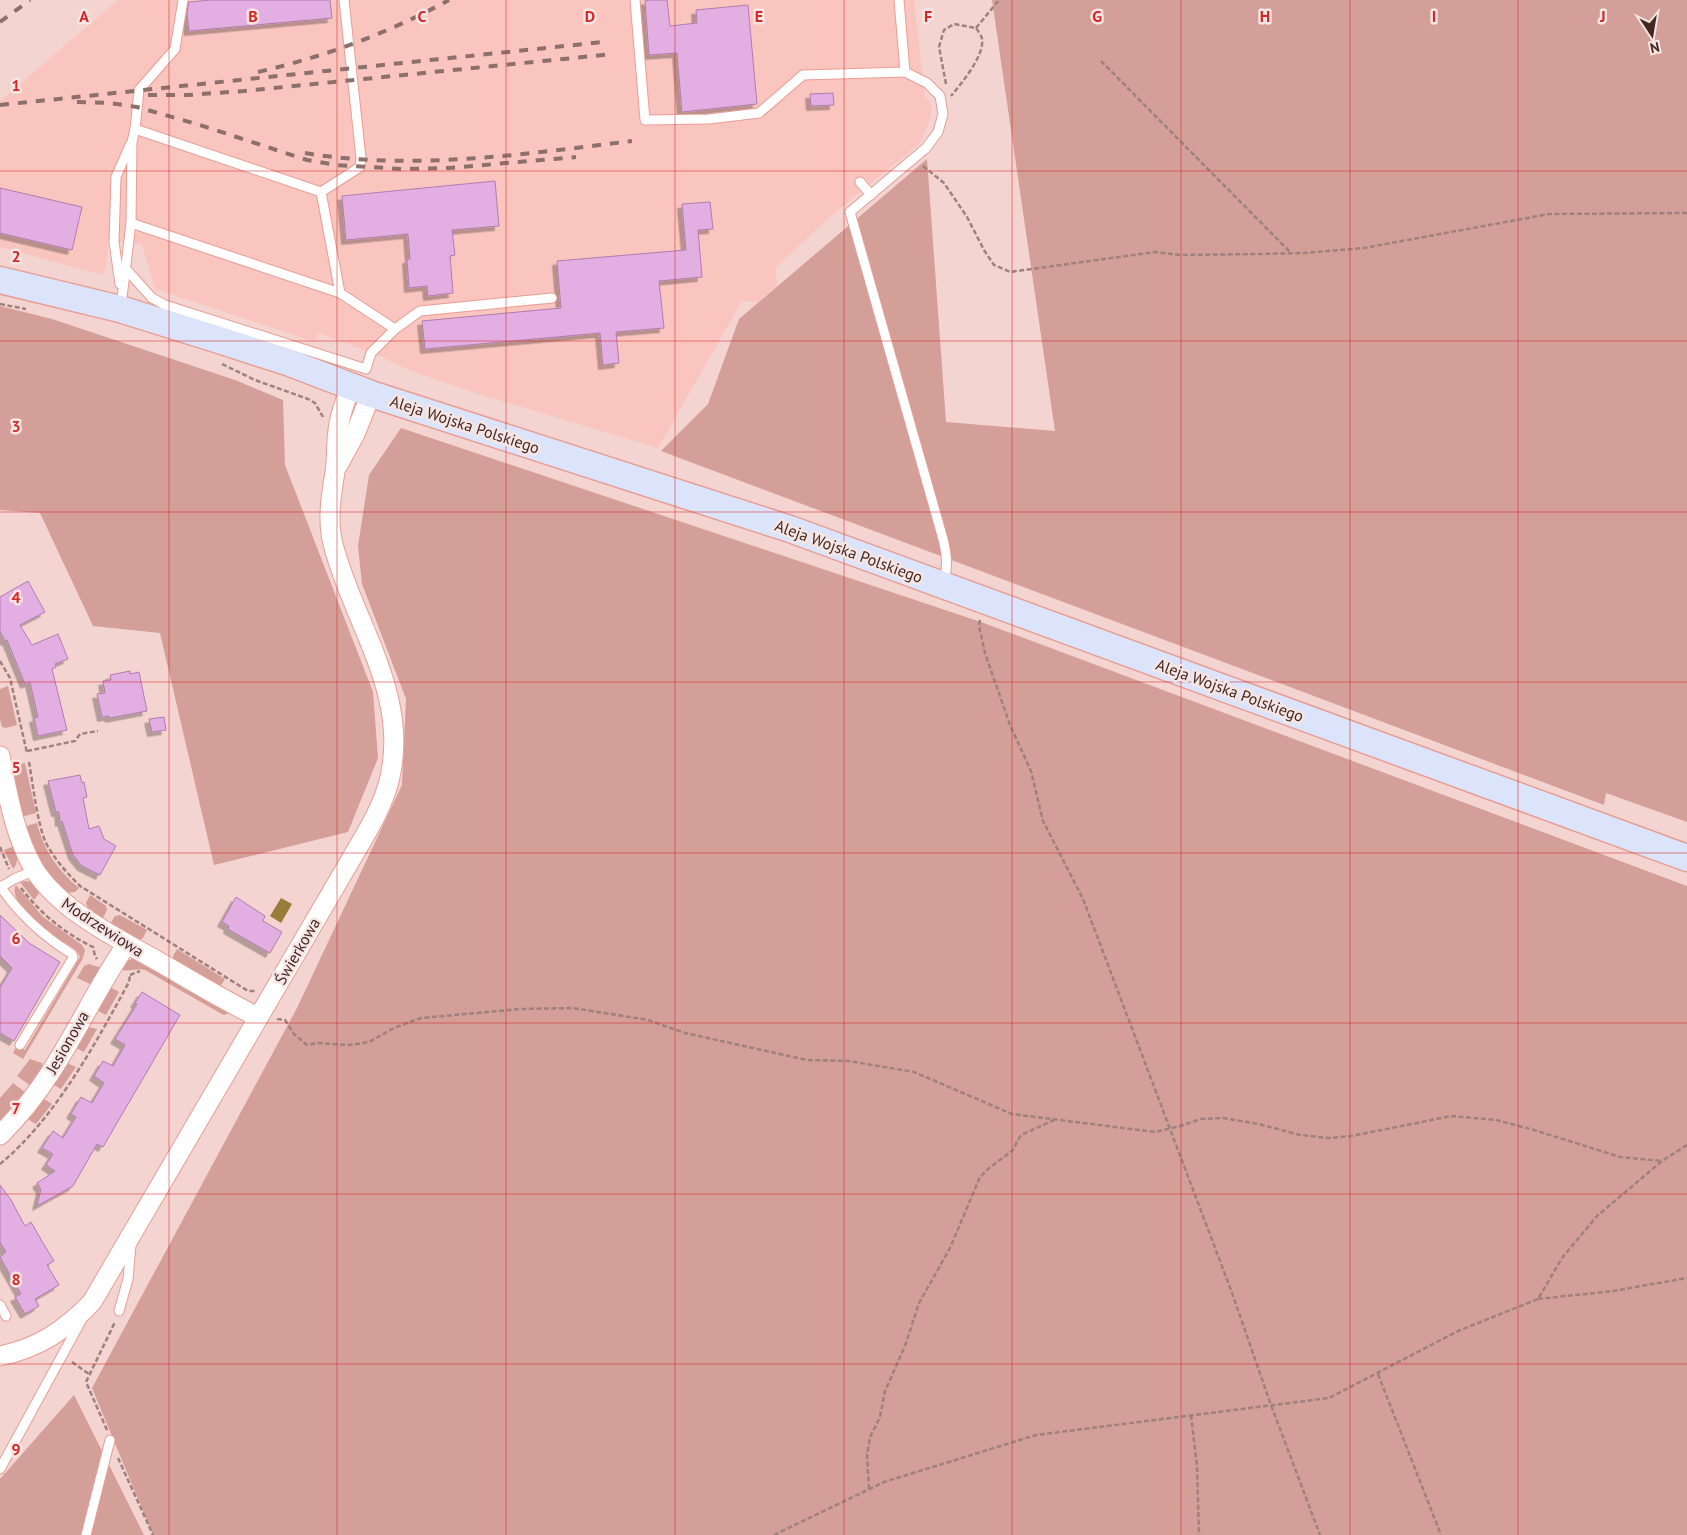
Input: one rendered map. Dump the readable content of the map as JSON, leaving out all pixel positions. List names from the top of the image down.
{
  "streets": {
    "main road": ["Aleja Wojska Polskiego"],
    "street": ["Modrzewiowa", "Świerkowa", "Jesionowa"]
  },
  "crossings": [
    ["Aleja Wojska Polskiego", "Świerkowa"],
    ["Modrzewiowa", "Świerkowa"],
    ["Modrzewiowa", "Jesionowa"]
  ],
  "north": "bottom",
  "grid": {
    "columns": [
      "A",
      "B",
      "C",
      "D",
      "E",
      "F",
      "G",
      "H",
      "I",
      "J"
    ],
    "rows": [
      "1",
      "2",
      "3",
      "4",
      "5",
      "6",
      "7",
      "8",
      "9"
    ]
  }
}
